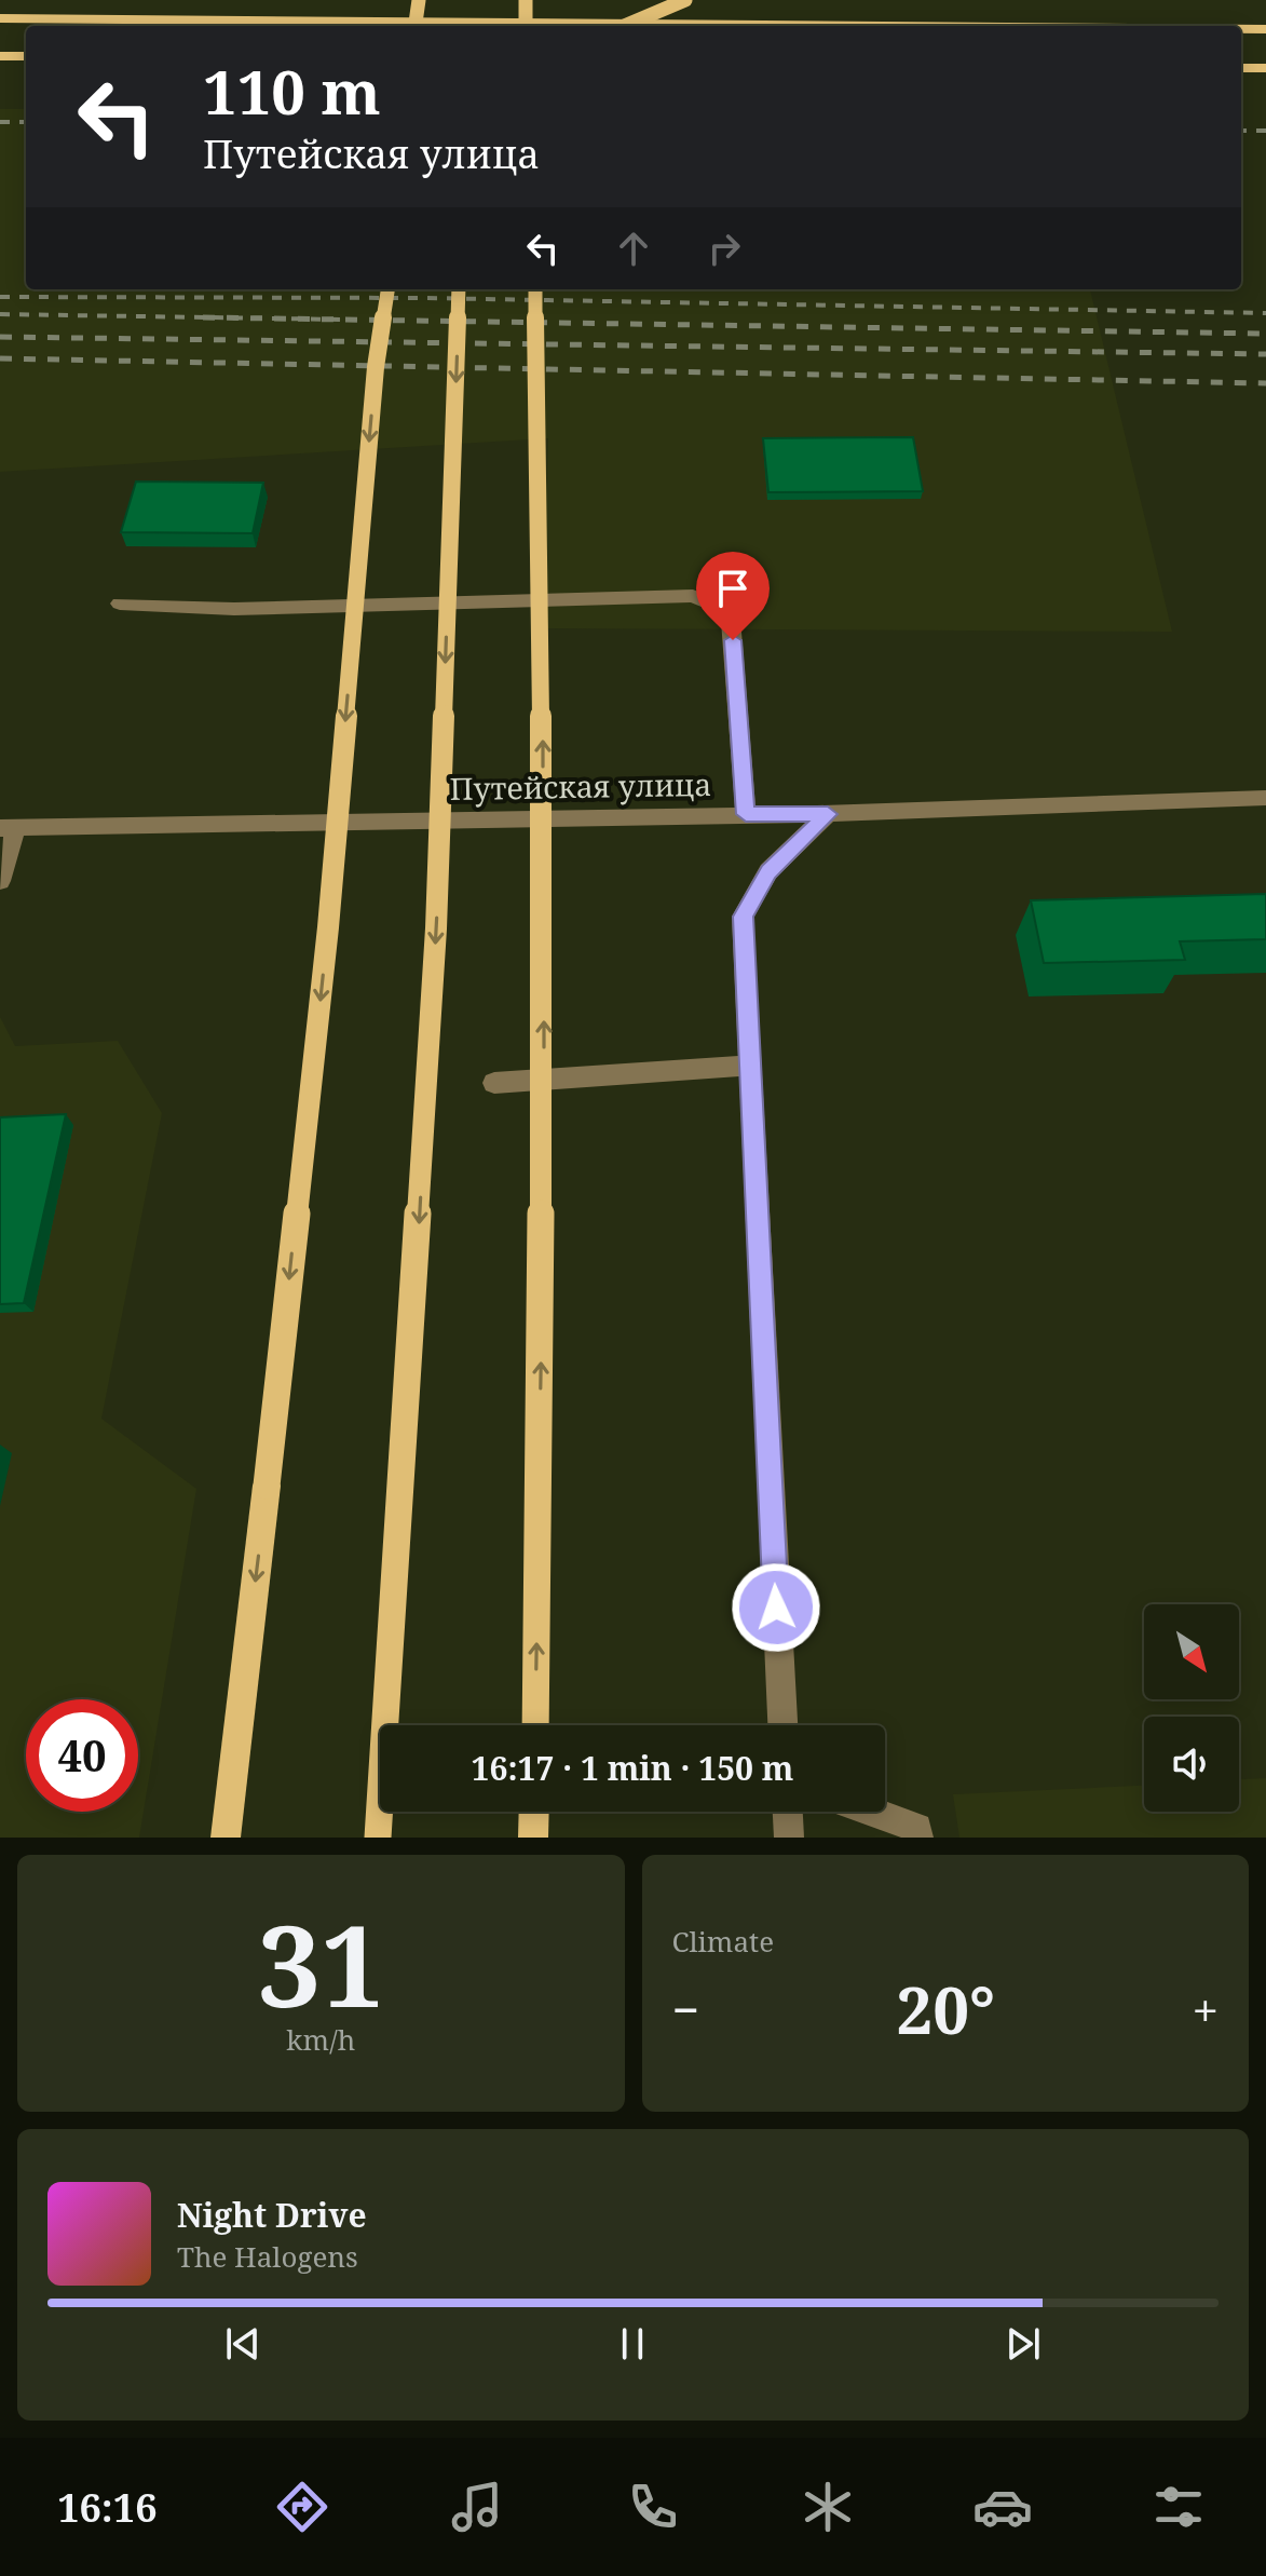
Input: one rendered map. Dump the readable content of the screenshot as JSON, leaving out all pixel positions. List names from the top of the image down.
{
  "streets": {
    "street": ["Путейская улица"]
  },
  "north": "bottom right",
  "page": {
    "turn": ["110 m", "Путейская улица"],
    "limit": "40",
    "trip": "16:17 · 1 min · 150 m",
    "tile": [
      ["31", "km/h"],
      "Climate"
    ],
    "heat": ["−", "20°", "+"],
    "song": ["Night Drive", "The Halogens"],
    "tabs": "16:16"
  }
}
